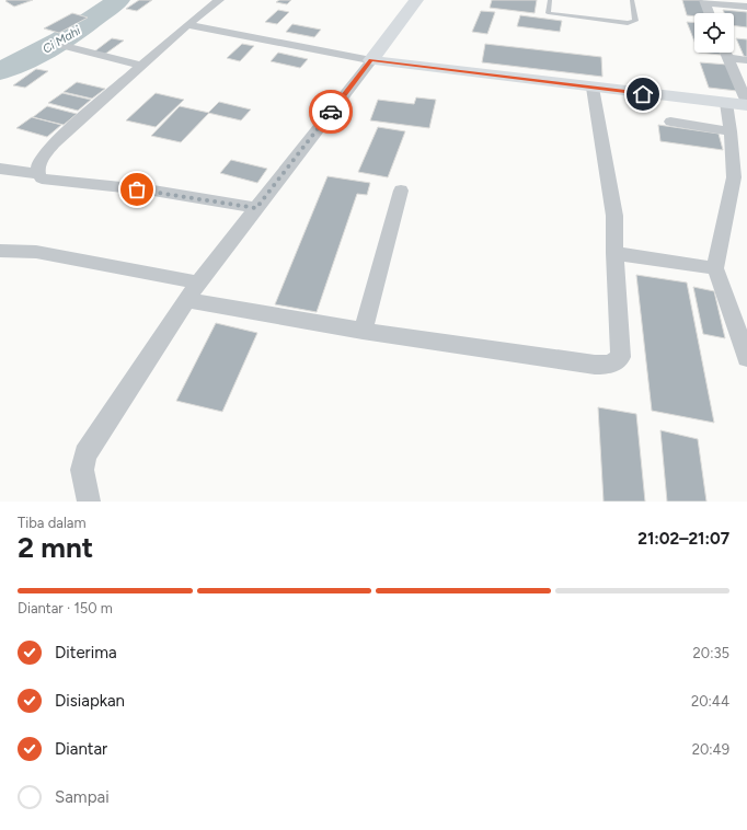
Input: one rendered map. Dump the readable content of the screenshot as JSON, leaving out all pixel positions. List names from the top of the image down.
{
  "water": ["Ci Mahi"],
  "page": {
    "heading": ["2 mnt", "Tiba dalam", "21:02–21:07"],
    "bar": "Diantar · 150 m",
    "list": [
      ["Diterima", "20:35"],
      ["Disiapkan", "20:44"],
      ["Diantar", "20:49"],
      "Sampai"
    ]
  }
}
